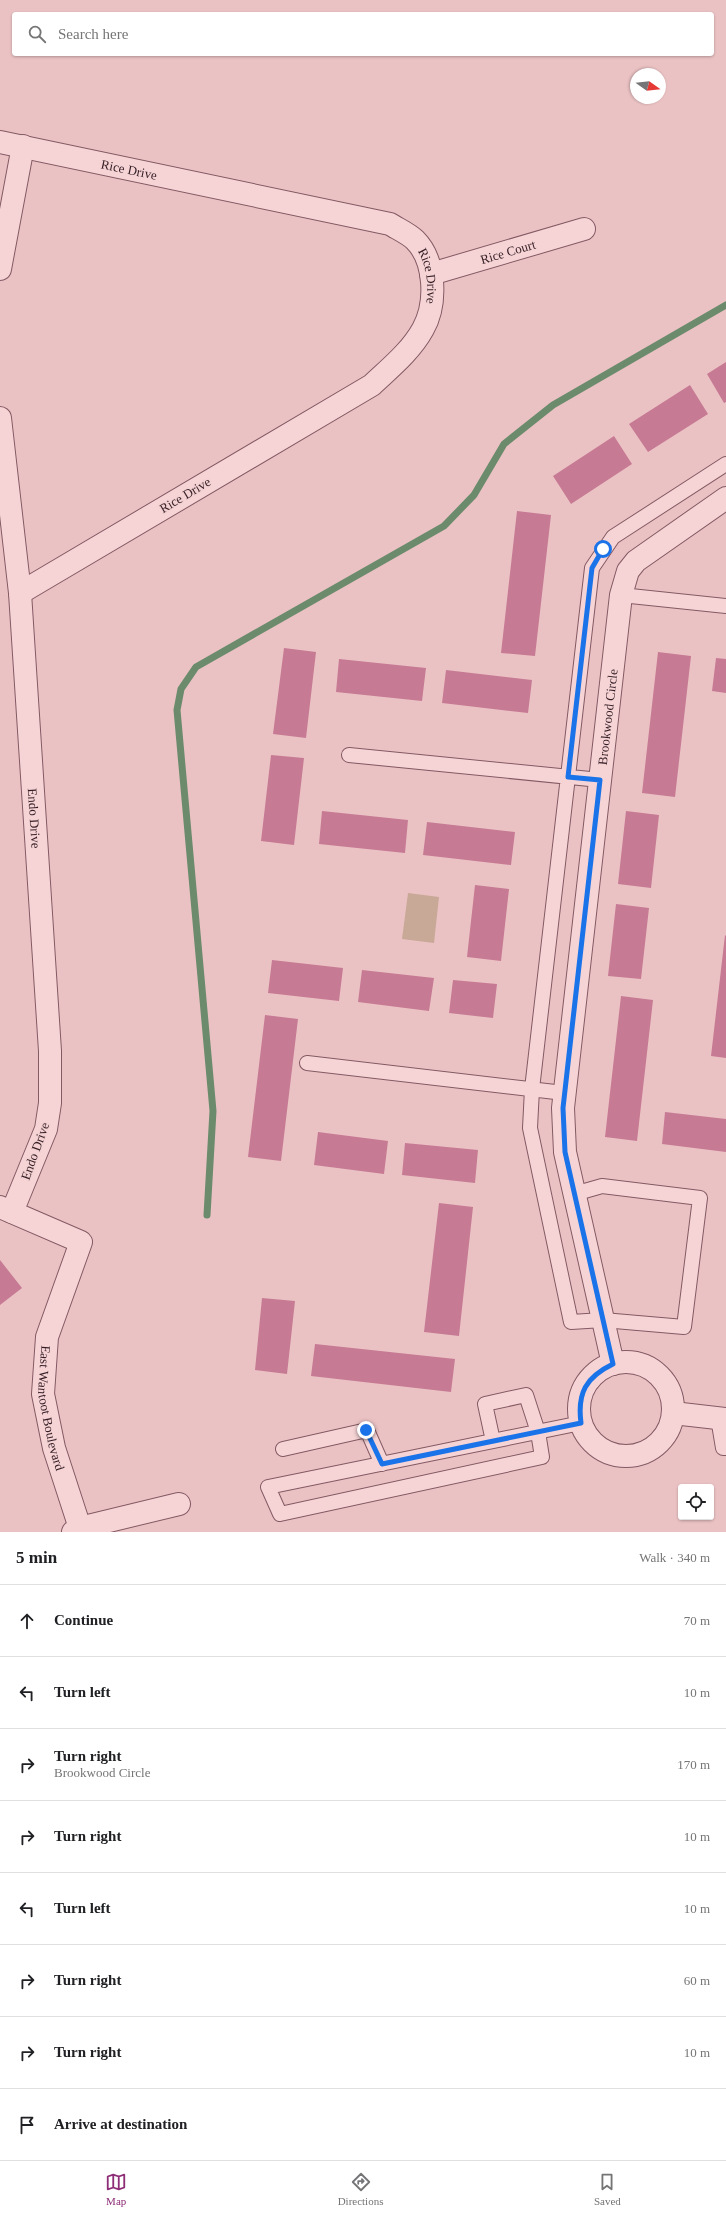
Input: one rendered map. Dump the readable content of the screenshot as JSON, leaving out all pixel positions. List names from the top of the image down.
{
  "streets": {
    "street": [
      "Rice Drive",
      "Rice Court",
      "Brookwood Circle",
      "Endo Drive",
      "East Wantoot Boulevard"
    ]
  },
  "crossings": [
    ["Rice Drive", "Rice Court"],
    ["Rice Drive", "Endo Drive"],
    ["Endo Drive", "East Wantoot Boulevard"]
  ],
  "north": "right",
  "page": {
    "search": "Search here",
    "heading": ["5 min", "Walk · 340 m"],
    "list": [
      ["Continue", "70 m"],
      ["Turn left", "10 m"],
      ["Turn right", "Brookwood Circle", "170 m"],
      ["Turn right", "10 m"],
      ["Turn left", "10 m"],
      ["Turn right", "60 m"],
      ["Turn right", "10 m"],
      "Arrive at destination"
    ],
    "nav": ["Map", "Directions", "Saved"]
  }
}
